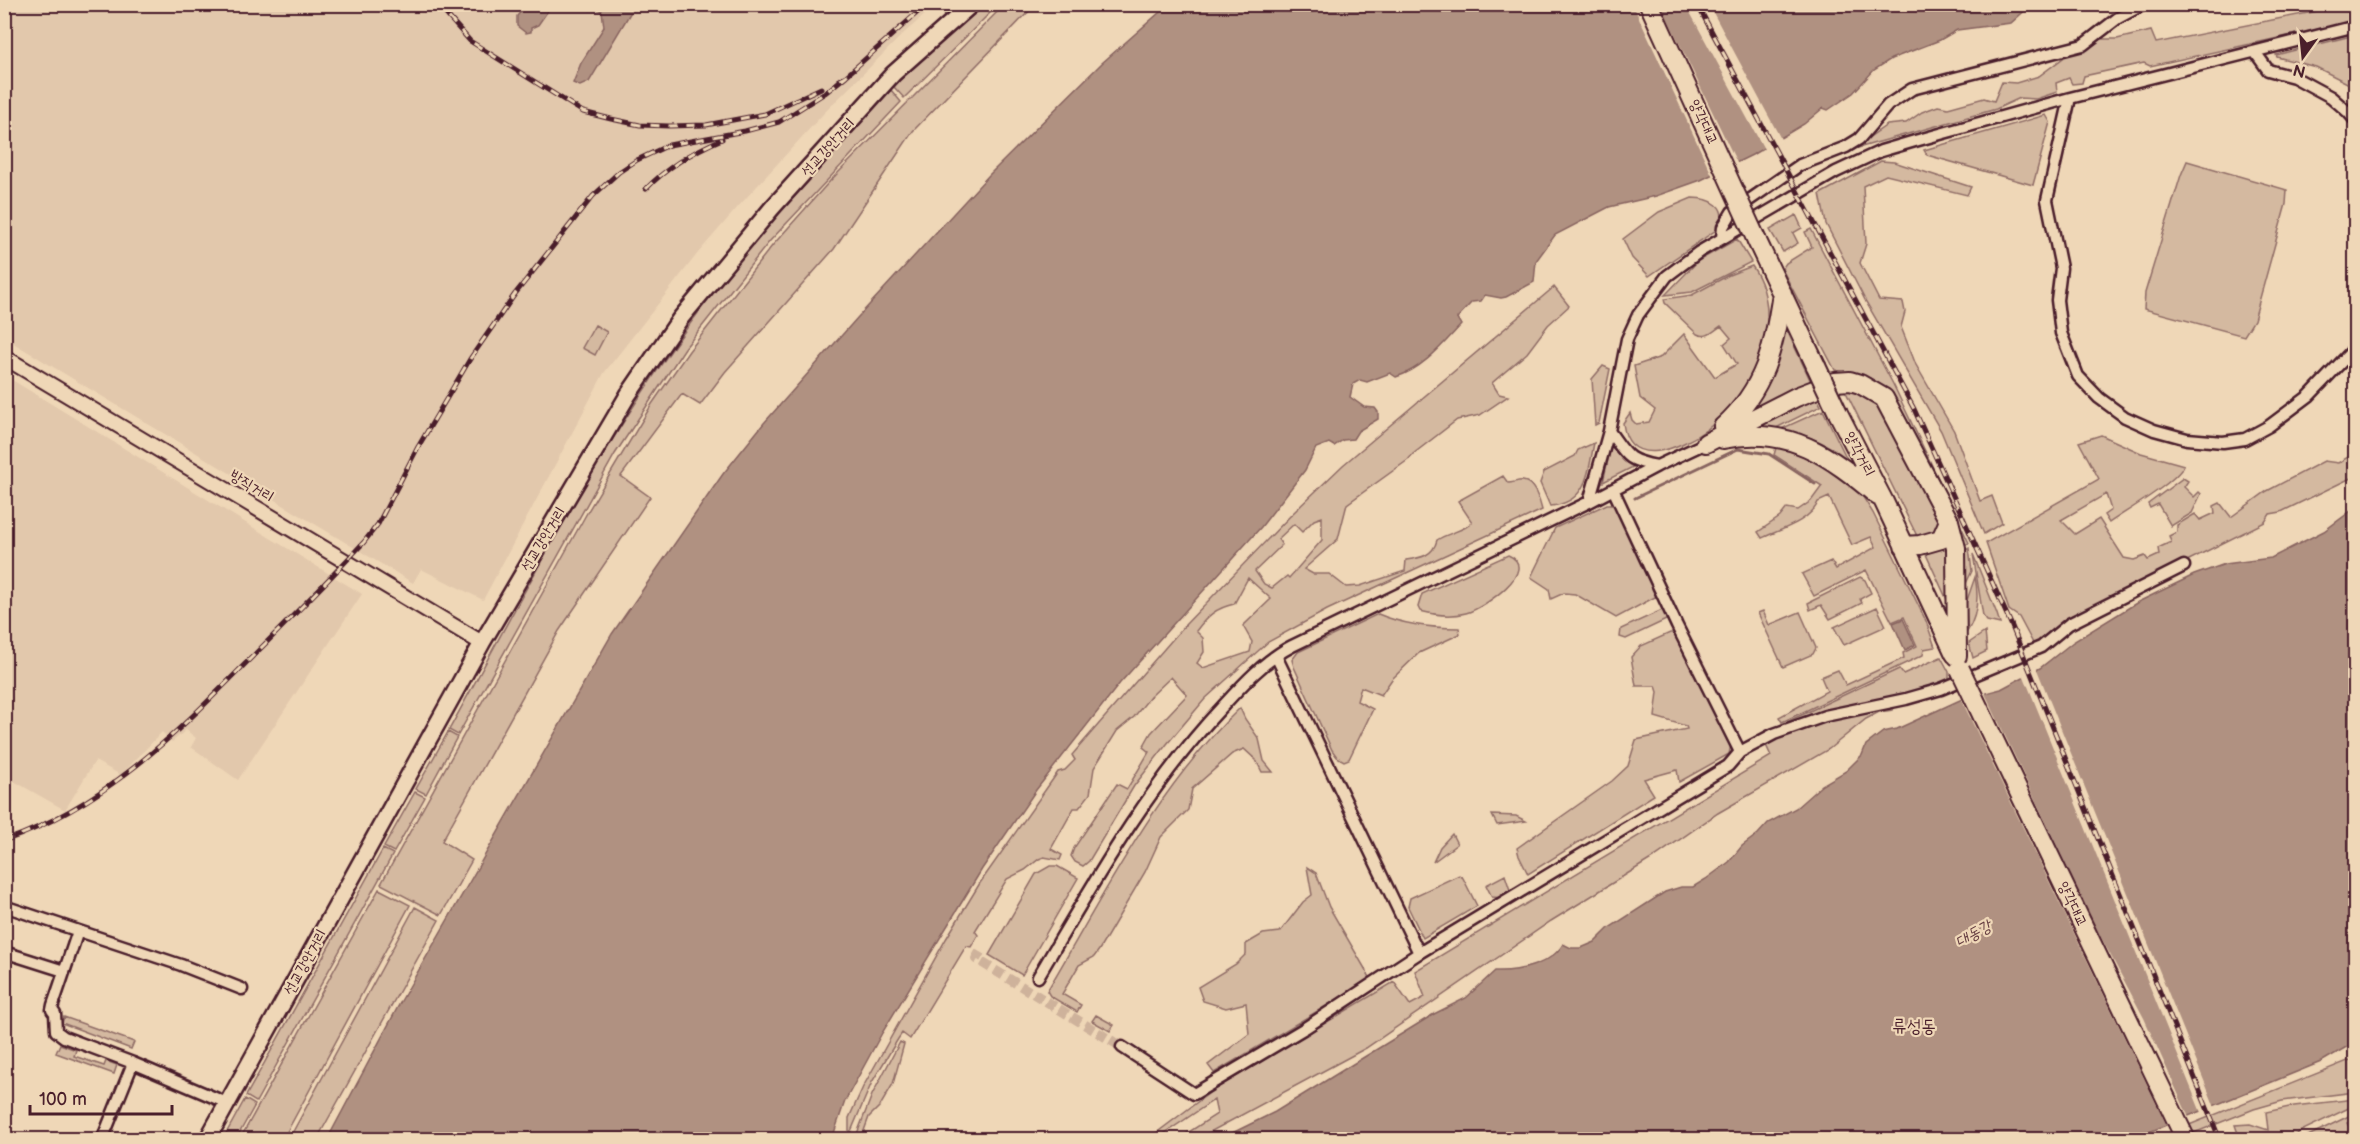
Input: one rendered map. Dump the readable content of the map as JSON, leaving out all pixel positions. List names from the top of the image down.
{
  "streets": {
    "main road": ["양각대교", "선교강안거리", "양각거리"],
    "street": ["방직거리"]
  },
  "crossings": [
    ["양각대교", "양각거리"],
    ["선교강안거리", "방직거리"]
  ],
  "districts": ["류성동"],
  "water": ["대동강"],
  "scale_bar": "100 m",
  "north": "bottom"
}
